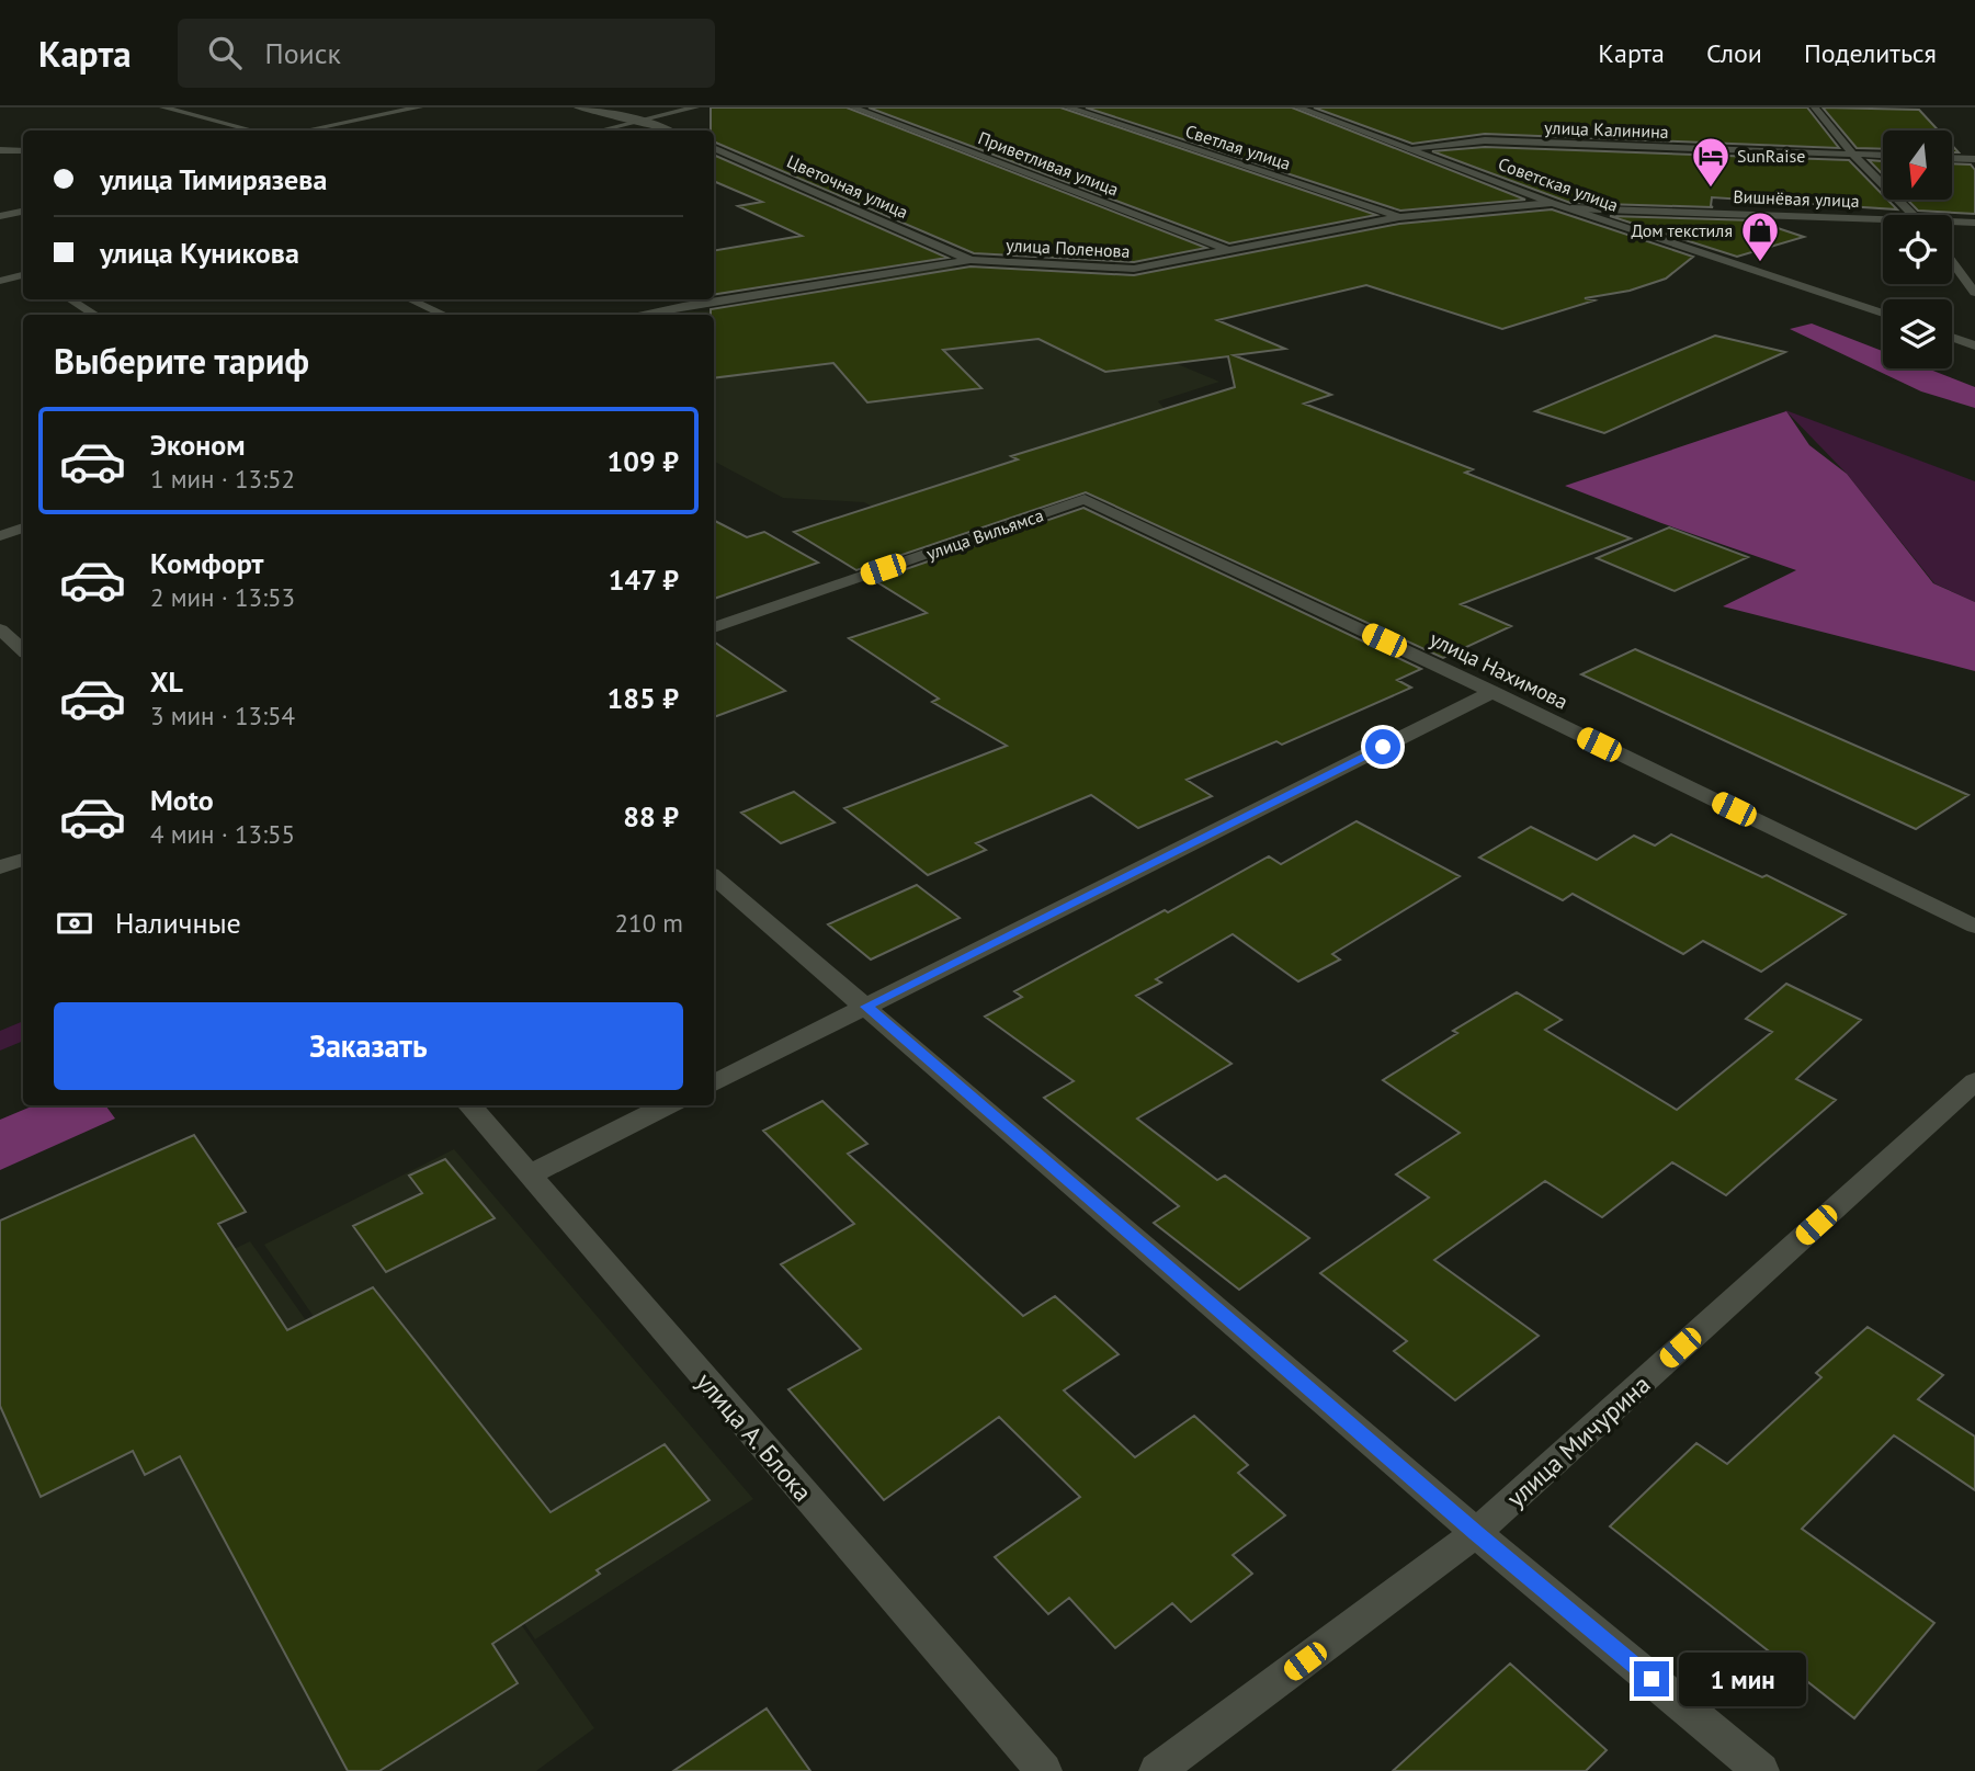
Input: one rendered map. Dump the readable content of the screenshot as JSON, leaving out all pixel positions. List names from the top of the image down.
{
  "streets": {
    "street": [
      "улица Калинина",
      "Светлая улица",
      "Приветливая улица",
      "Советская улица",
      "Цветочная улица",
      "Вишнёвая улица",
      "улица Поленова",
      "улица Вильямса",
      "улица Нахимова",
      "улица А. Блока",
      "улица Мичурина"
    ]
  },
  "crossings": [
    ["улица Калинина", "Советская улица"],
    ["Светлая улица", "улица Поленова"],
    ["Приветливая улица", "улица Поленова"],
    ["Советская улица", "Вишнёвая улица"],
    ["Советская улица", "улица Поленова"],
    ["Цветочная улица", "улица Поленова"],
    ["улица Вильямса", "улица Нахимова"]
  ],
  "places": {
    "hotel": ["SunRaise"],
    "shop": ["Дом текстиля"]
  },
  "north": "bottom",
  "page": {
    "header": "Карта",
    "search": "Поиск",
    "nav": ["Карта", "Слои", "Поделиться"],
    "banner": ["улица Тимирязева", "улица Куникова"],
    "heading": "Выберите тариф",
    "list": [
      {
        "name": "Эконом",
        "note": "1 мин · 13:52",
        "value": "109 ₽"
      },
      {
        "name": "Комфорт",
        "note": "2 мин · 13:53",
        "value": "147 ₽"
      },
      {
        "name": "XL",
        "note": "3 мин · 13:54",
        "value": "185 ₽"
      },
      {
        "name": "Moto",
        "note": "4 мин · 13:55",
        "value": "88 ₽"
      }
    ],
    "pay": ["Наличные", "210 m"],
    "buttons": "Заказать",
    "bubble": "1 мин"
  }
}
